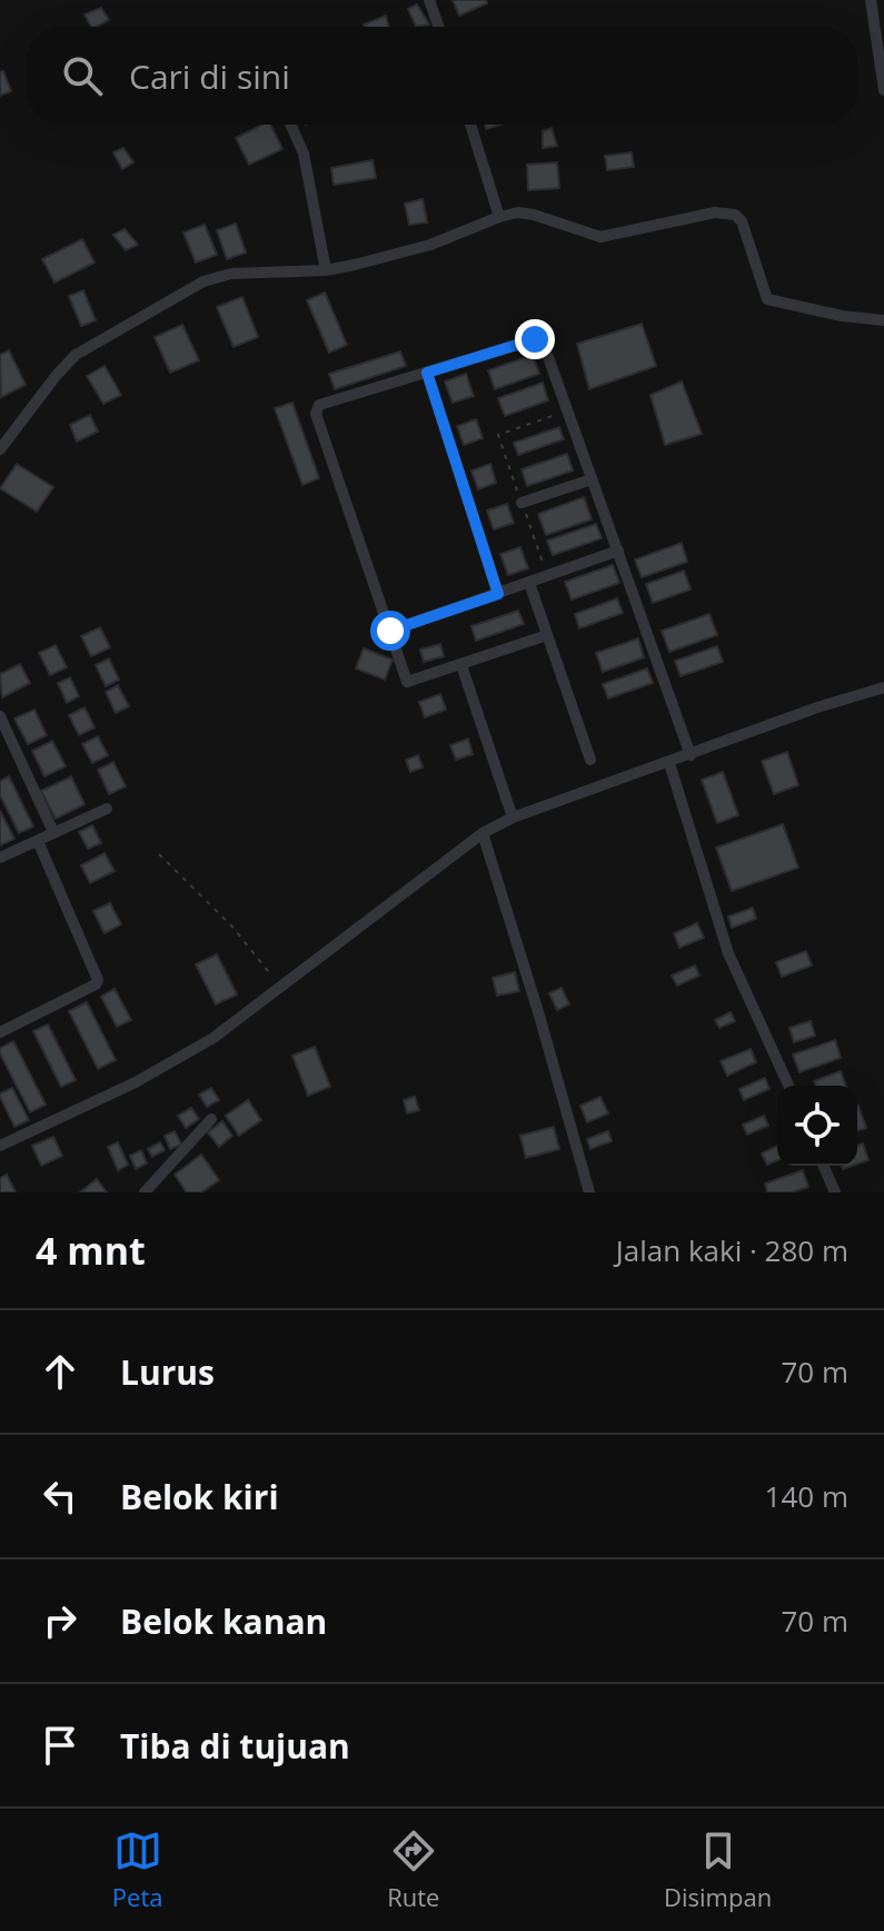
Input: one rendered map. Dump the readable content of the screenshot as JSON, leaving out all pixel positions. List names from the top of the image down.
{
  "page": {
    "search": "Cari di sini",
    "heading": ["4 mnt", "Jalan kaki · 280 m"],
    "list": [
      ["Lurus", "70 m"],
      ["Belok kiri", "140 m"],
      ["Belok kanan", "70 m"],
      "Tiba di tujuan"
    ],
    "nav": ["Peta", "Rute", "Disimpan"]
  }
}
